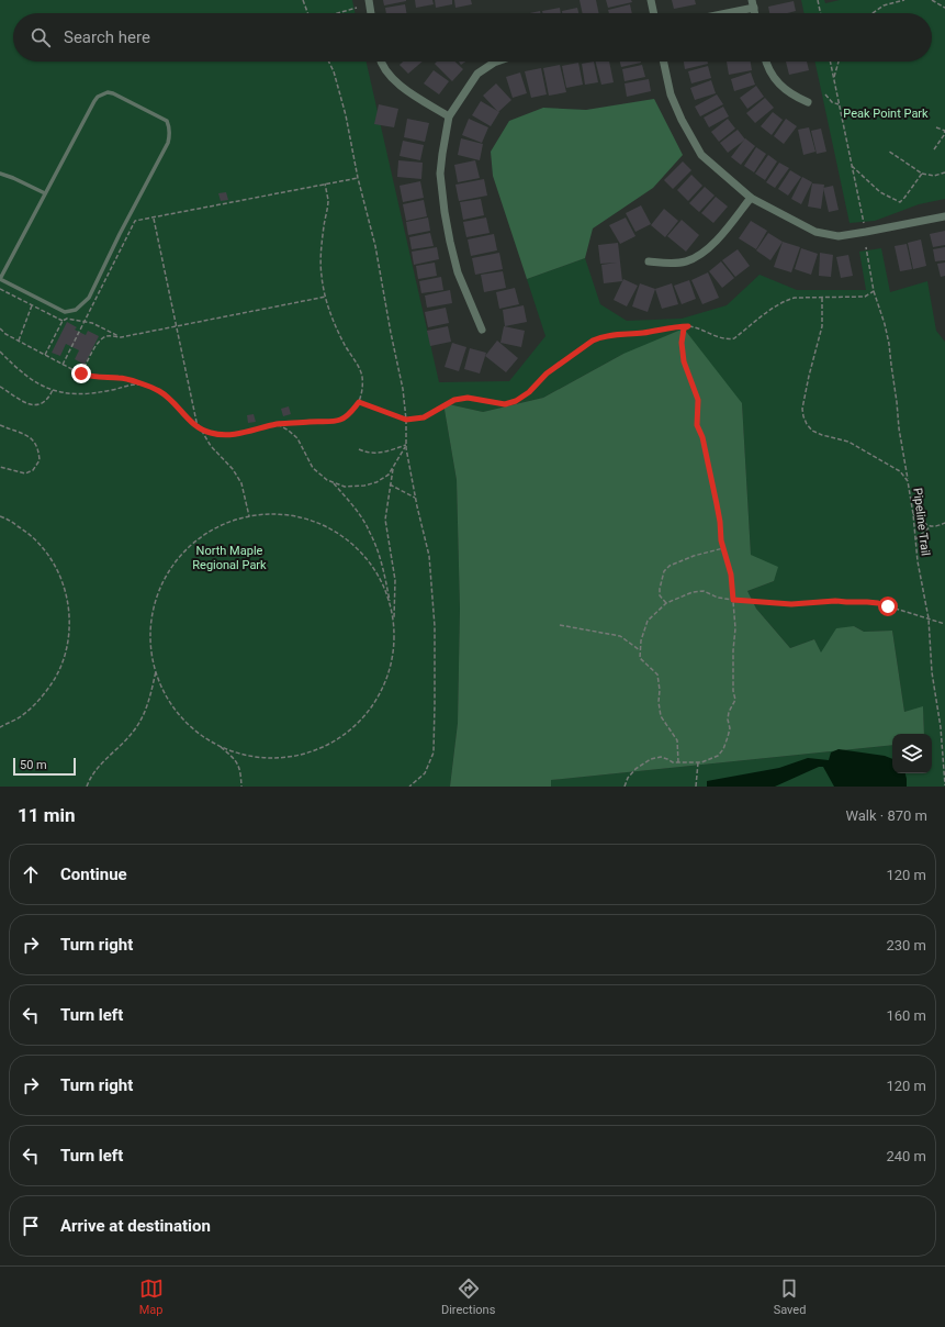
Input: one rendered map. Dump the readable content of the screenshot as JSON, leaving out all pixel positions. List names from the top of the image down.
{
  "streets": {
    "path": ["Pipeline Trail"]
  },
  "parks": ["Peak Point Park", "North Maple Regional Park"],
  "scale_bar": "50 m",
  "page": {
    "search": "Search here",
    "scale": "50 m",
    "heading": ["11 min", "Walk · 870 m"],
    "list": [
      ["Continue", "120 m"],
      ["Turn right", "230 m"],
      ["Turn left", "160 m"],
      ["Turn right", "120 m"],
      ["Turn left", "240 m"],
      "Arrive at destination"
    ],
    "nav": ["Map", "Directions", "Saved"]
  }
}
